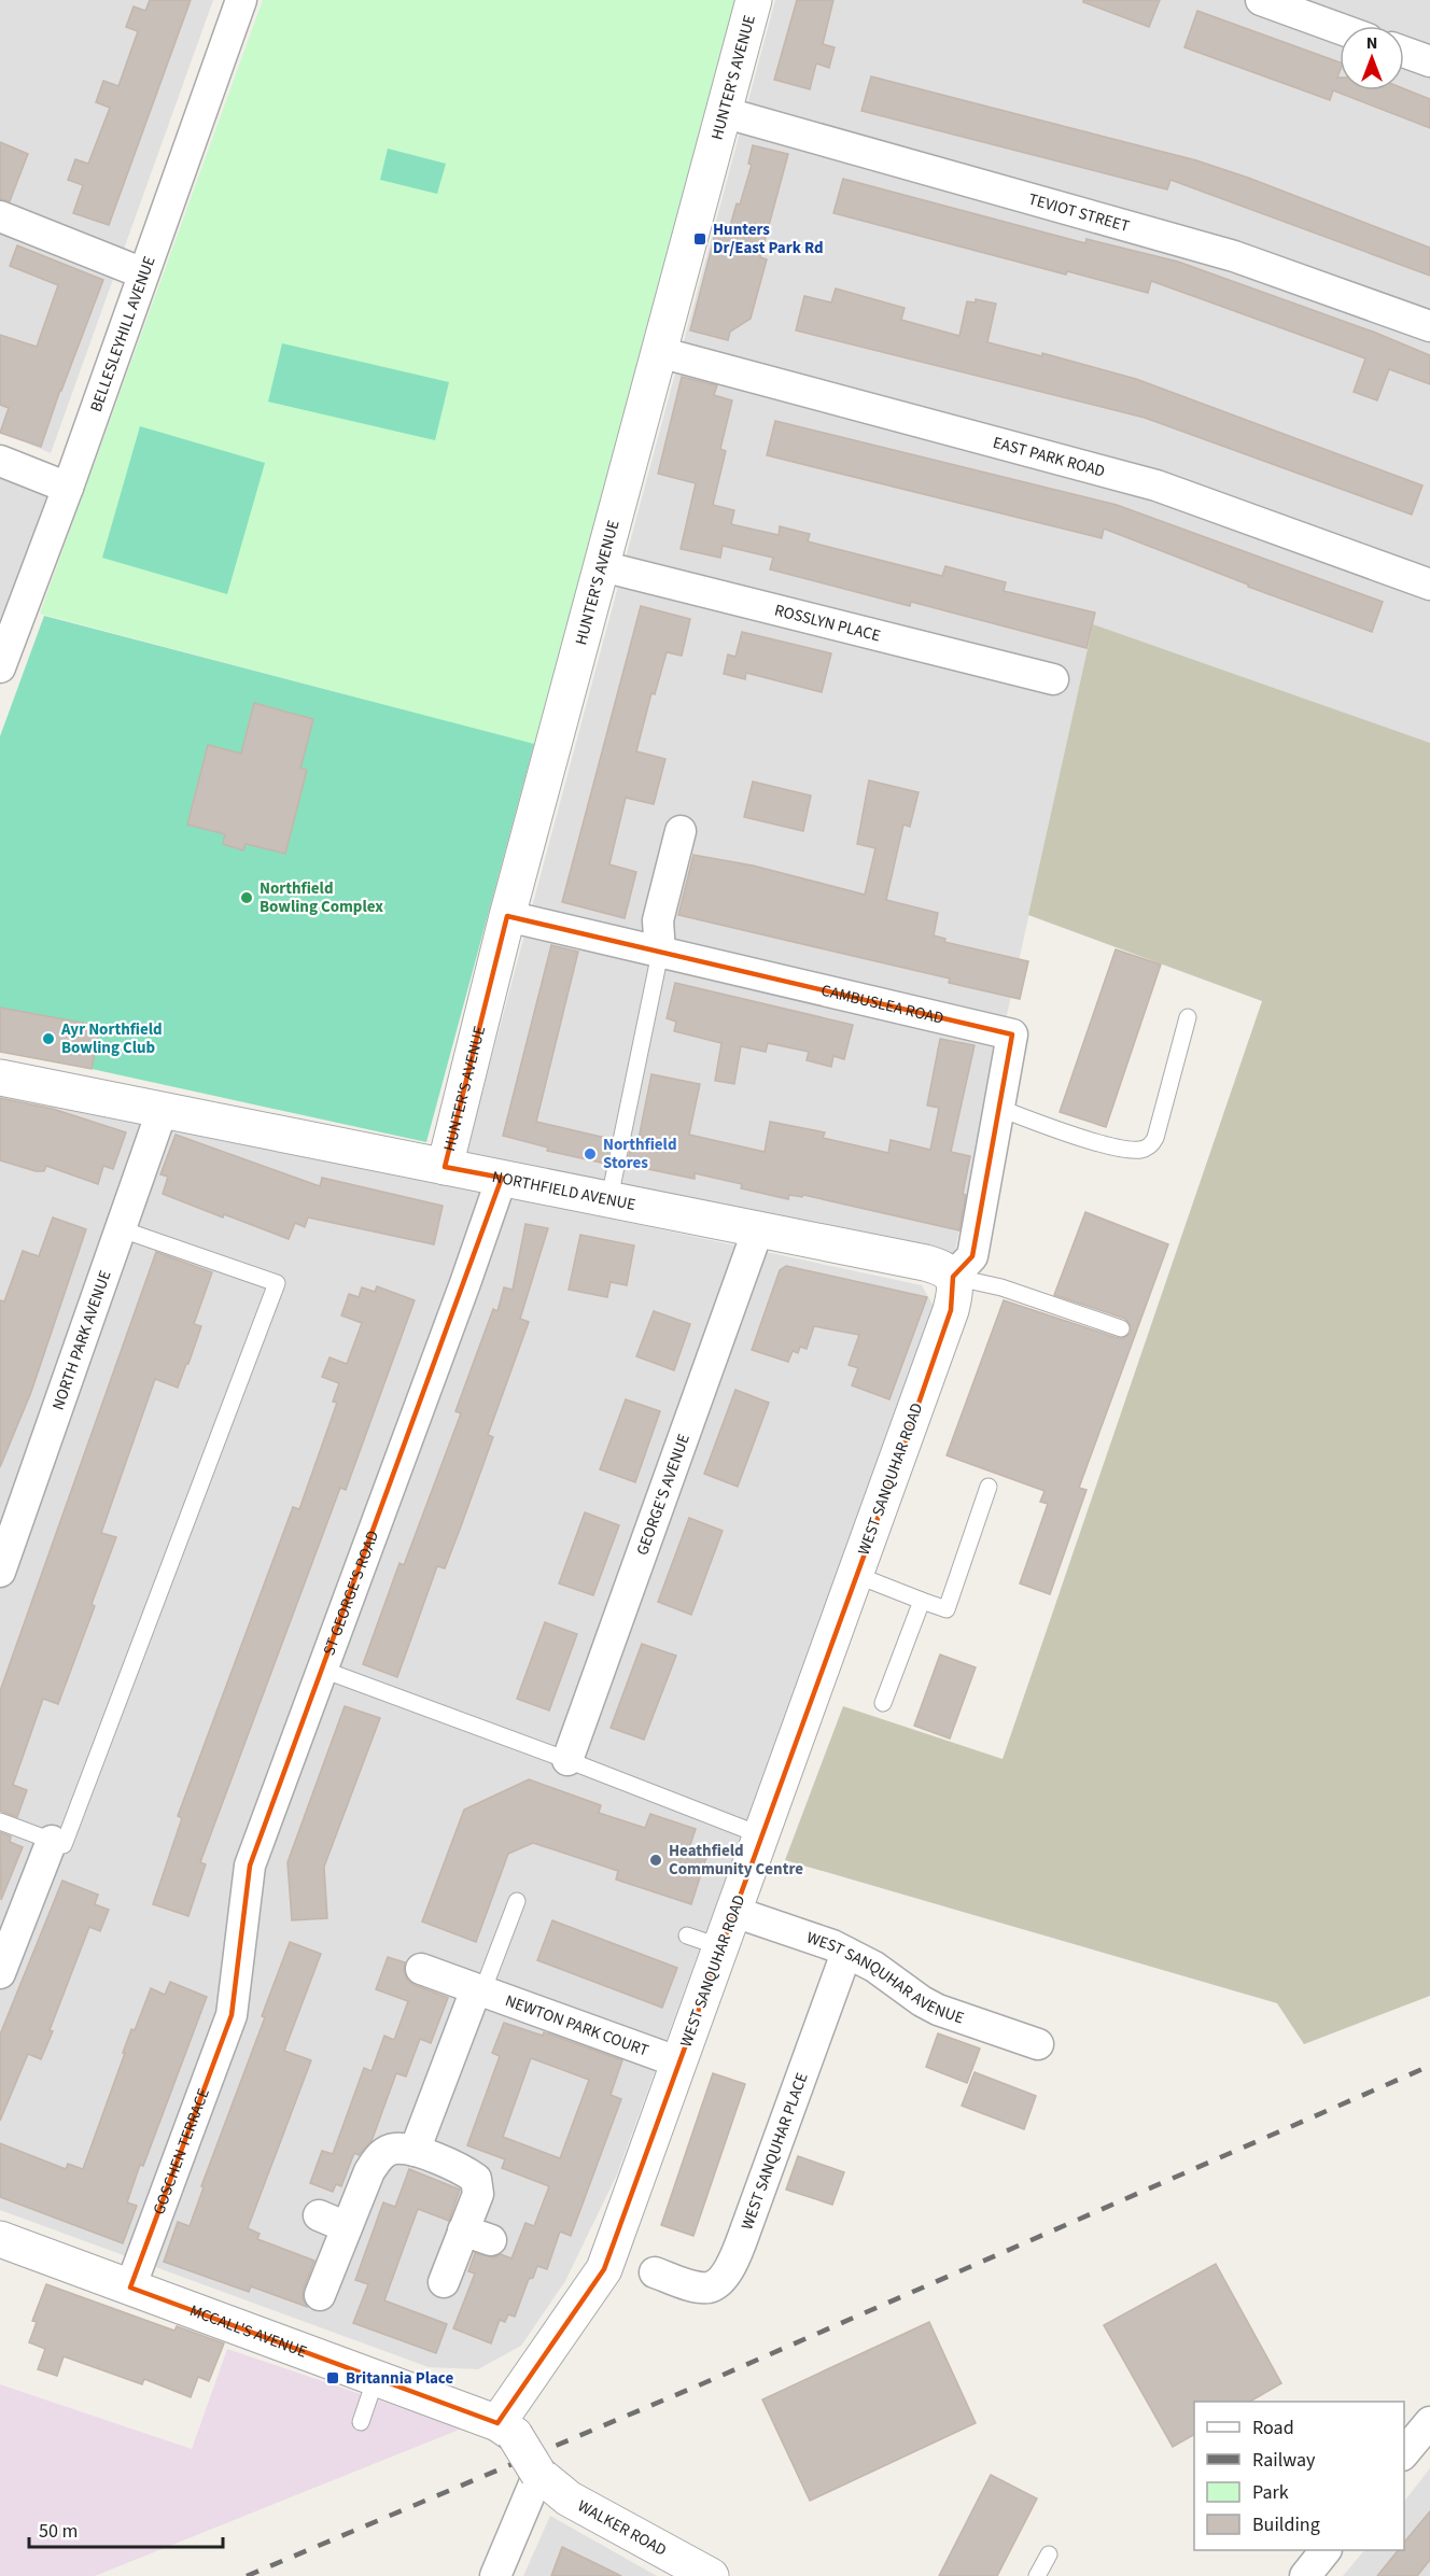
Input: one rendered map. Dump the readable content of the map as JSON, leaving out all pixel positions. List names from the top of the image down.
{
  "streets": {
    "street": [
      "HUNTER'S AVENUE",
      "TEVIOT STREET",
      "BELLESLEYHILL AVENUE",
      "EAST PARK ROAD",
      "ROSSLYN PLACE",
      "CAMBUSLEA ROAD",
      "NORTHFIELD AVENUE",
      "NORTH PARK AVENUE",
      "WEST SANQUHAR ROAD",
      "GEORGE'S AVENUE",
      "ST GEORGE'S ROAD",
      "WEST SANQUHAR AVENUE",
      "NEWTON PARK COURT",
      "GOSCHEN TERRACE",
      "WEST SANQUHAR PLACE",
      "MCCALL'S AVENUE",
      "WALKER ROAD"
    ]
  },
  "crossings": [
    ["HUNTER'S AVENUE", "TEVIOT STREET"],
    ["HUNTER'S AVENUE", "EAST PARK ROAD"],
    ["HUNTER'S AVENUE", "ROSSLYN PLACE"],
    ["HUNTER'S AVENUE", "CAMBUSLEA ROAD"],
    ["HUNTER'S AVENUE", "NORTHFIELD AVENUE"],
    ["CAMBUSLEA ROAD", "NORTHFIELD AVENUE"],
    ["CAMBUSLEA ROAD", "WEST SANQUHAR ROAD"],
    ["NORTHFIELD AVENUE", "NORTH PARK AVENUE"],
    ["NORTHFIELD AVENUE", "WEST SANQUHAR ROAD"],
    ["NORTHFIELD AVENUE", "GEORGE'S AVENUE"],
    ["NORTHFIELD AVENUE", "ST GEORGE'S ROAD"],
    ["WEST SANQUHAR ROAD", "WEST SANQUHAR AVENUE"],
    ["WEST SANQUHAR ROAD", "NEWTON PARK COURT"],
    ["WEST SANQUHAR ROAD", "MCCALL'S AVENUE"],
    ["WEST SANQUHAR ROAD", "WALKER ROAD"],
    ["ST GEORGE'S ROAD", "GOSCHEN TERRACE"],
    ["WEST SANQUHAR AVENUE", "WEST SANQUHAR PLACE"],
    ["GOSCHEN TERRACE", "MCCALL'S AVENUE"],
    ["MCCALL'S AVENUE", "WALKER ROAD"]
  ],
  "places": {
    "transit": ["Hunters Dr/East Park Rd", "Britannia Place"],
    "other": [
      "Northfield Bowling Complex",
      "Ayr Northfield Bowling Club",
      "Northfield Stores",
      "Heathfield Community Centre"
    ]
  },
  "legend": [
    "Road",
    "Railway",
    "Park",
    "Building"
  ],
  "scale_bar": "50 m",
  "north": "top"
}
